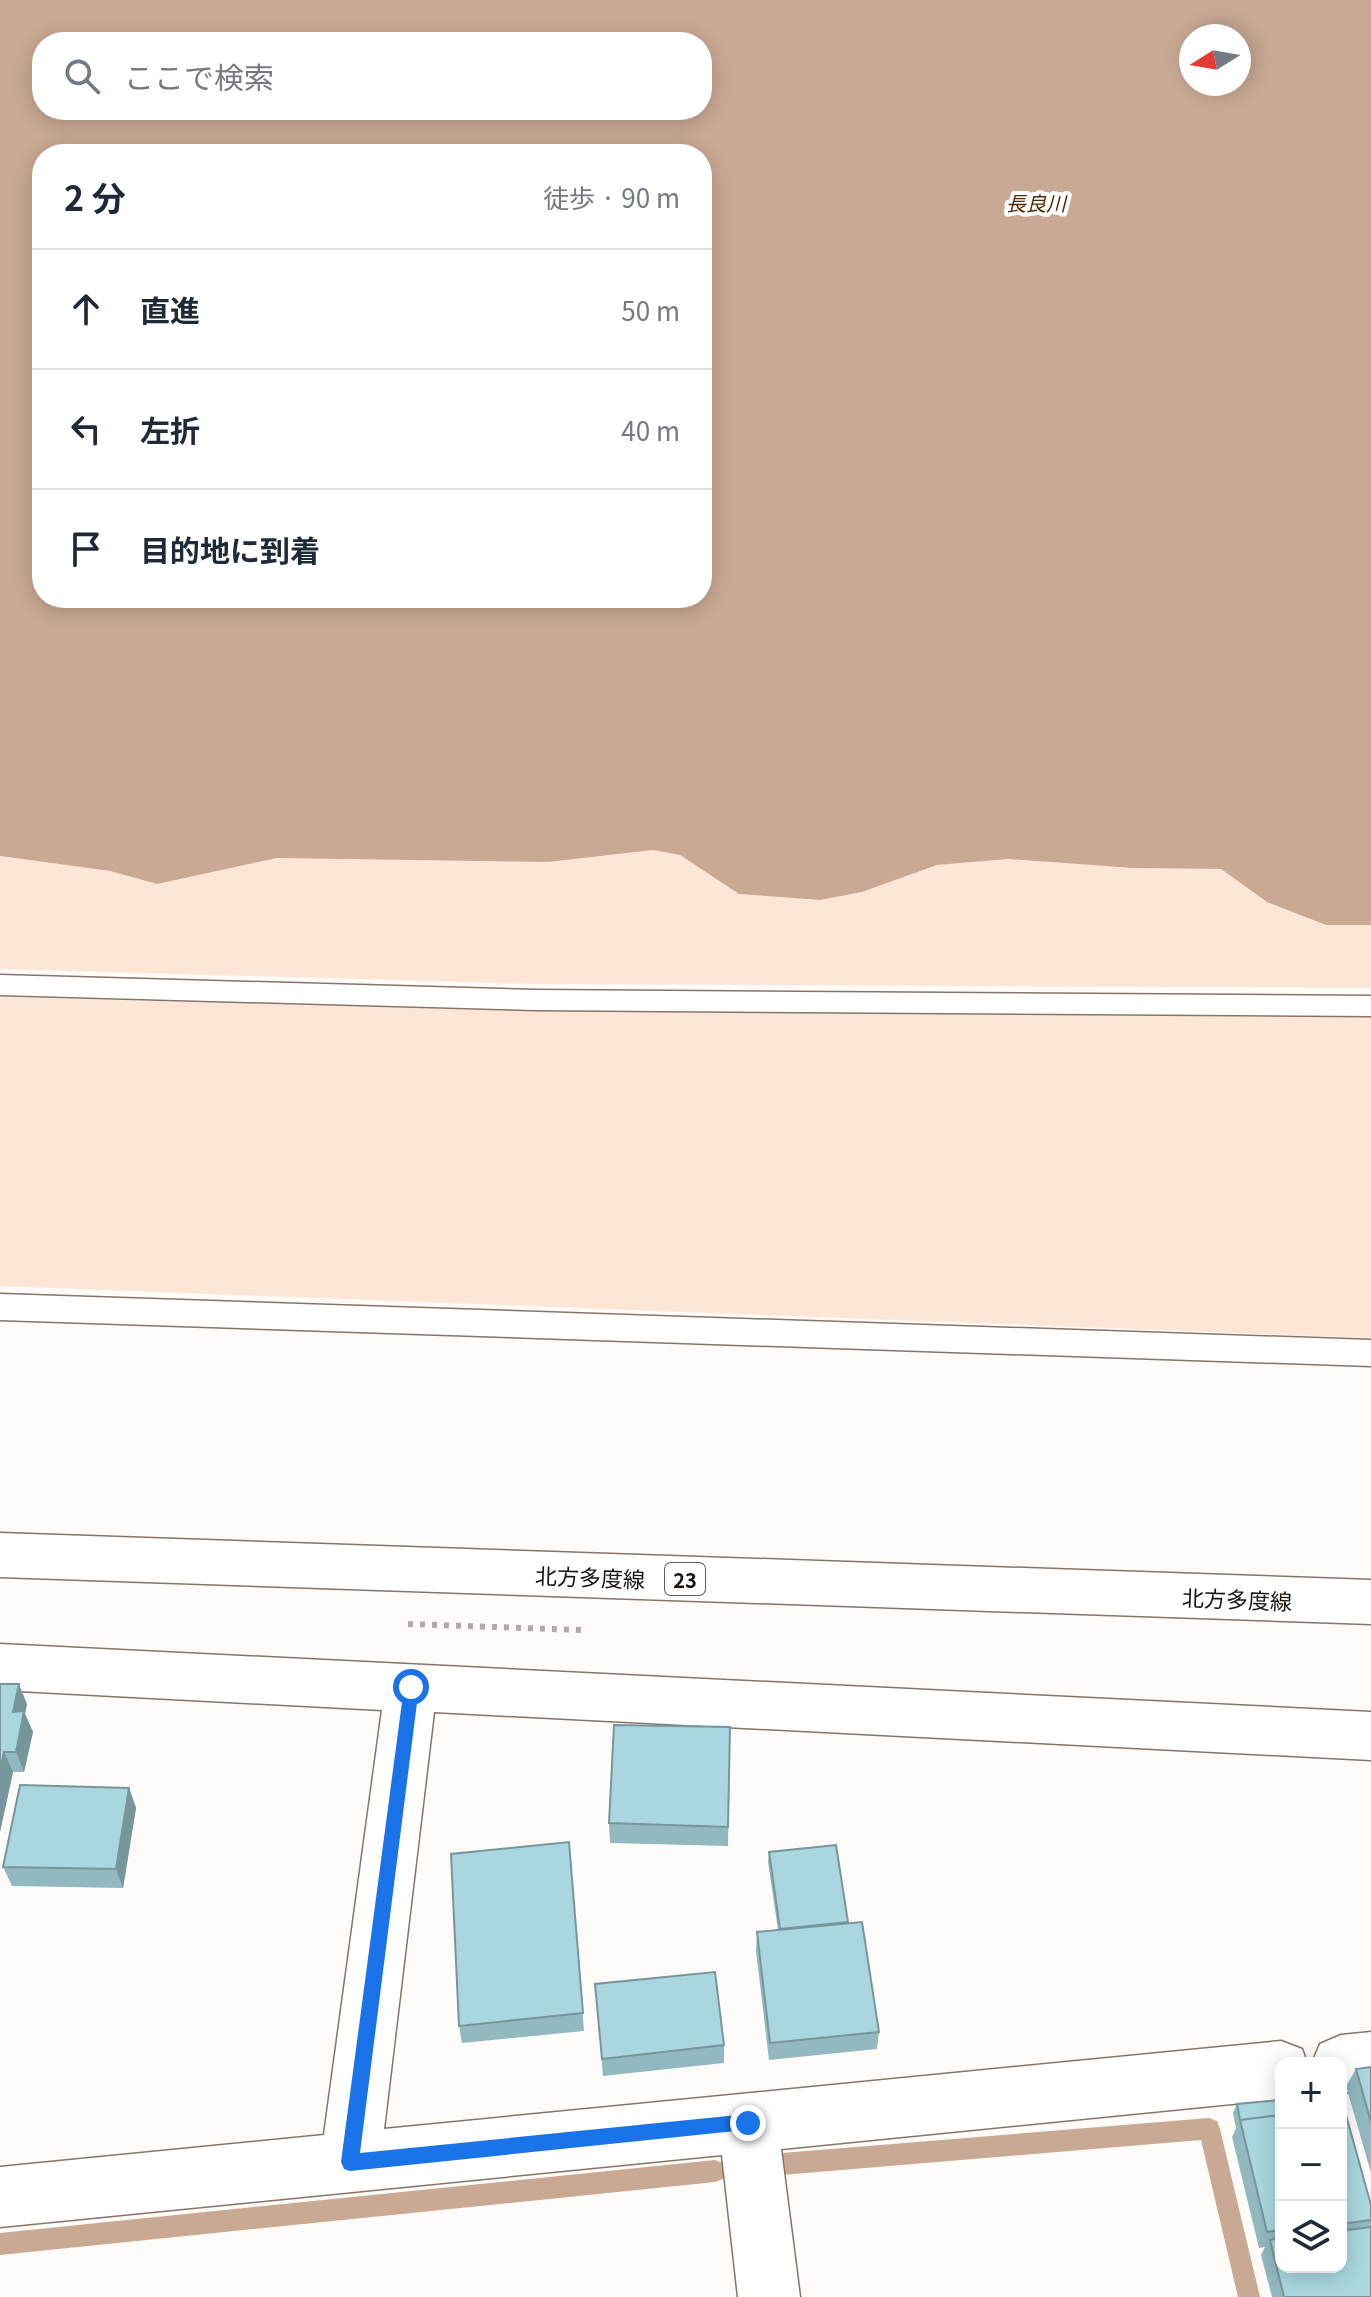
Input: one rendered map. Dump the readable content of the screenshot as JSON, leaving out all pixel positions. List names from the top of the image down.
{
  "streets": {
    "street": ["北方多度線", "23"]
  },
  "water": ["長良川"],
  "north": "left",
  "page": {
    "search": "ここで検索",
    "heading": ["2 分", "徒歩 · 90 m"],
    "list": [
      ["直進", "50 m"],
      ["左折", "40 m"],
      "目的地に到着"
    ],
    "map_buttons": ["+", "−"]
  }
}
